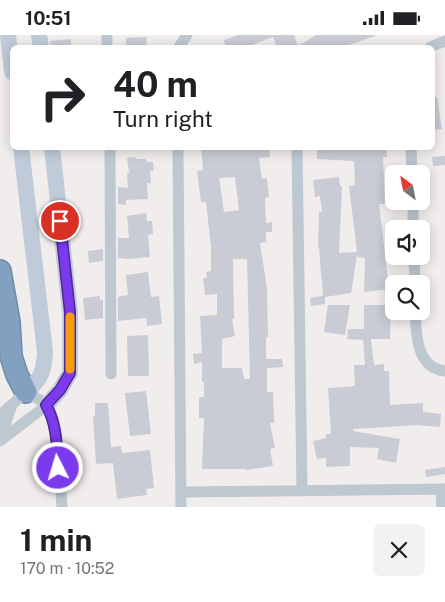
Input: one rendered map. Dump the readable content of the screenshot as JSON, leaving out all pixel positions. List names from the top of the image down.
{
  "north": "top left",
  "page": {
    "status": "10:51",
    "turn": ["40 m", "Turn right"],
    "heading": ["1 min", "170 m · 10:52"]
  }
}
